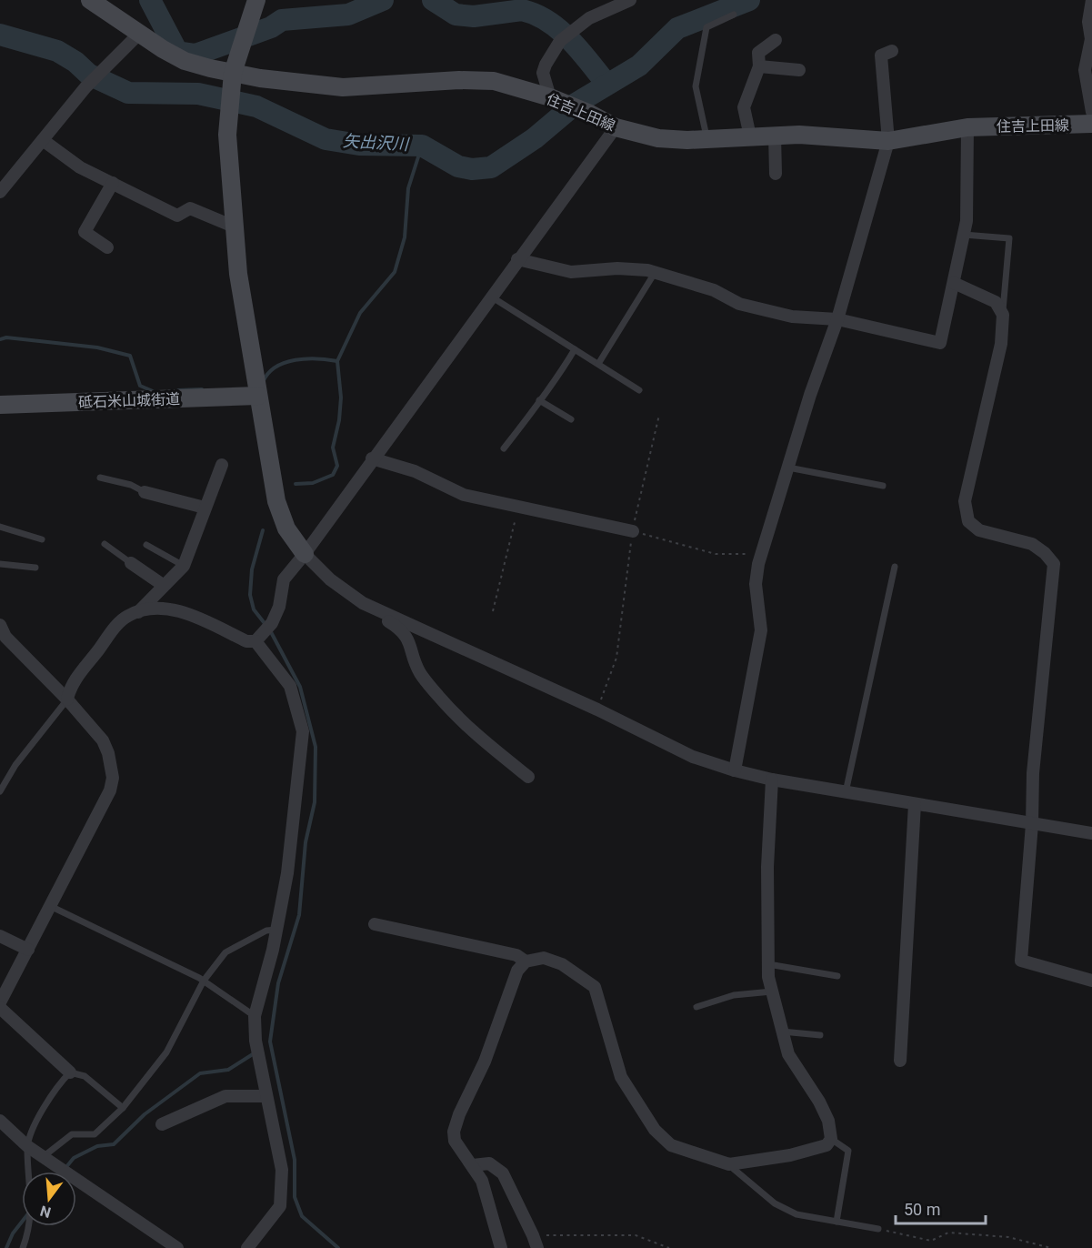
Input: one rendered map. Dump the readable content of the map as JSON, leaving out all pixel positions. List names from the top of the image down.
{
  "streets": {
    "main road": ["住吉上田線", "砥石米山城街道"]
  },
  "water": ["矢出沢川"],
  "scale_bar": "50 m",
  "north": "bottom"
}
